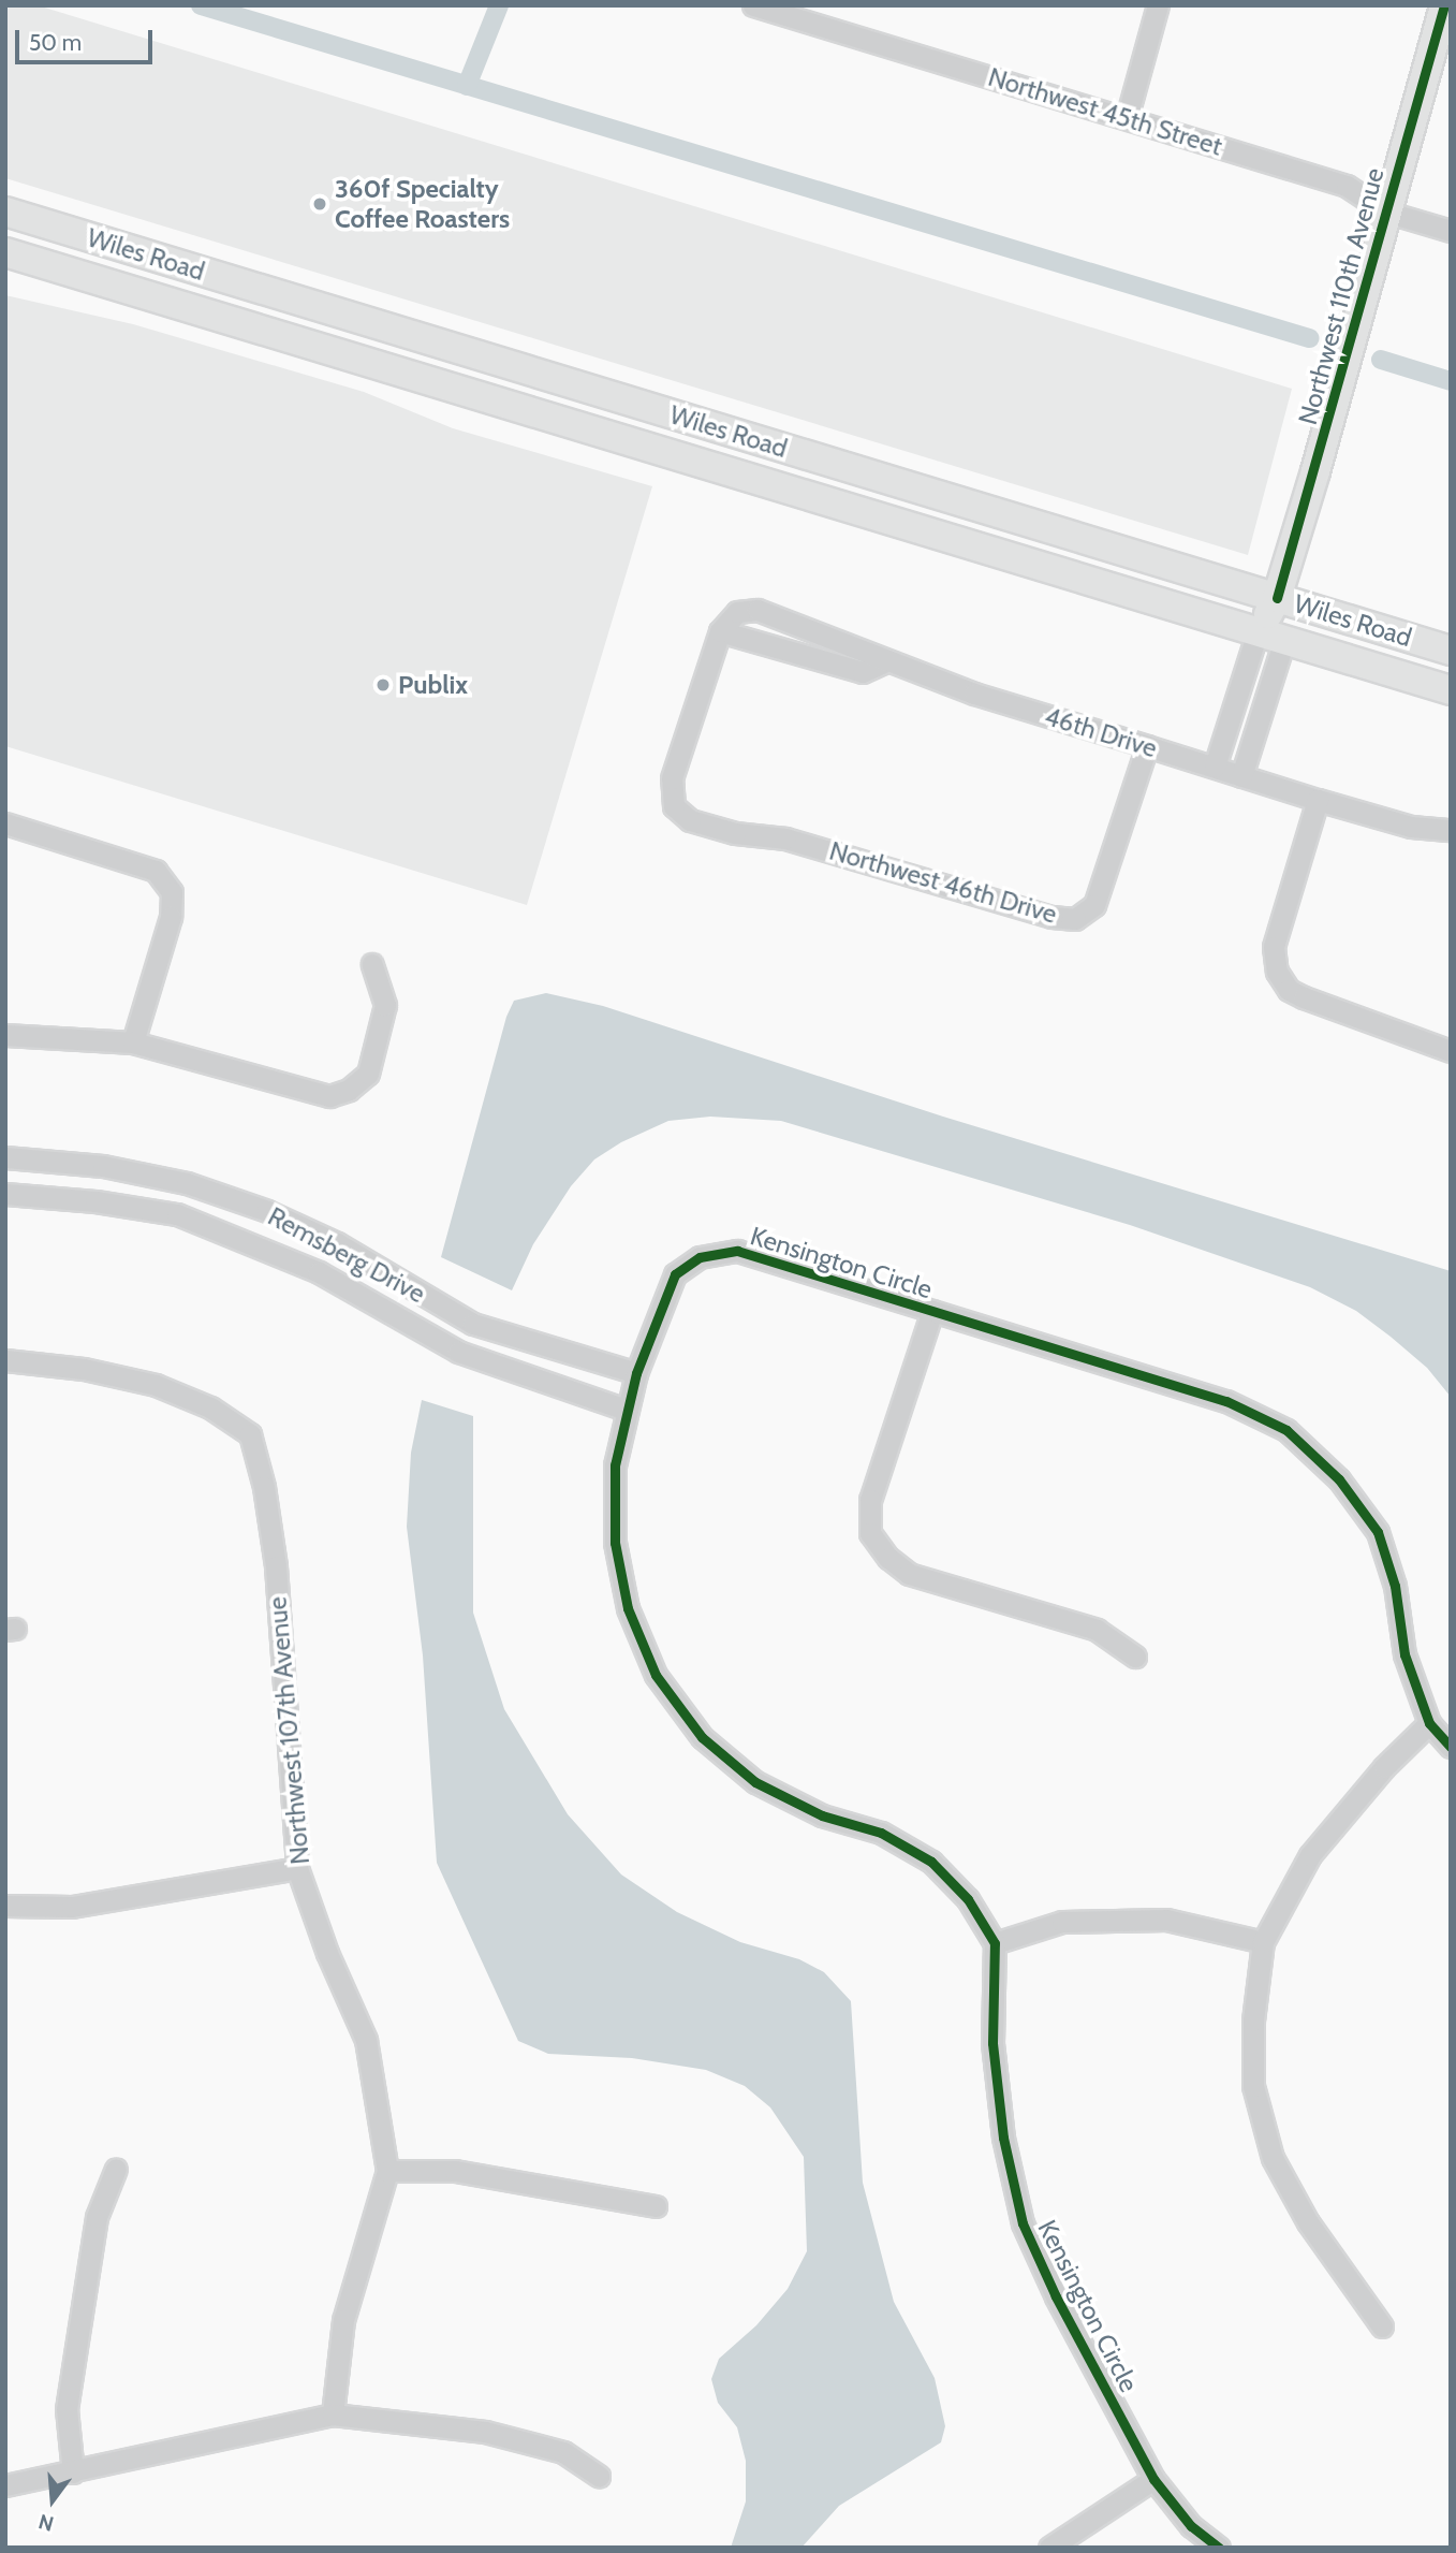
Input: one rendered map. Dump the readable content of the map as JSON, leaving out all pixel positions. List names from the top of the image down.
{
  "streets": {
    "main road": ["Wiles Road", "Northwest 110th Avenue"],
    "street": [
      "Northwest 45th Street",
      "46th Drive",
      "Northwest 46th Drive",
      "Remsberg Drive",
      "Kensington Circle",
      "Northwest 107th Avenue"
    ]
  },
  "crossings": [
    ["Northwest 45th Street", "Northwest 110th Avenue"],
    ["Wiles Road", "Northwest 110th Avenue"],
    ["46th Drive", "Northwest 46th Drive"],
    ["Remsberg Drive", "Kensington Circle"]
  ],
  "places": ["360f Specialty Coffee Roasters", "Publix"],
  "scale_bar": "50 m",
  "north": "bottom"
}
